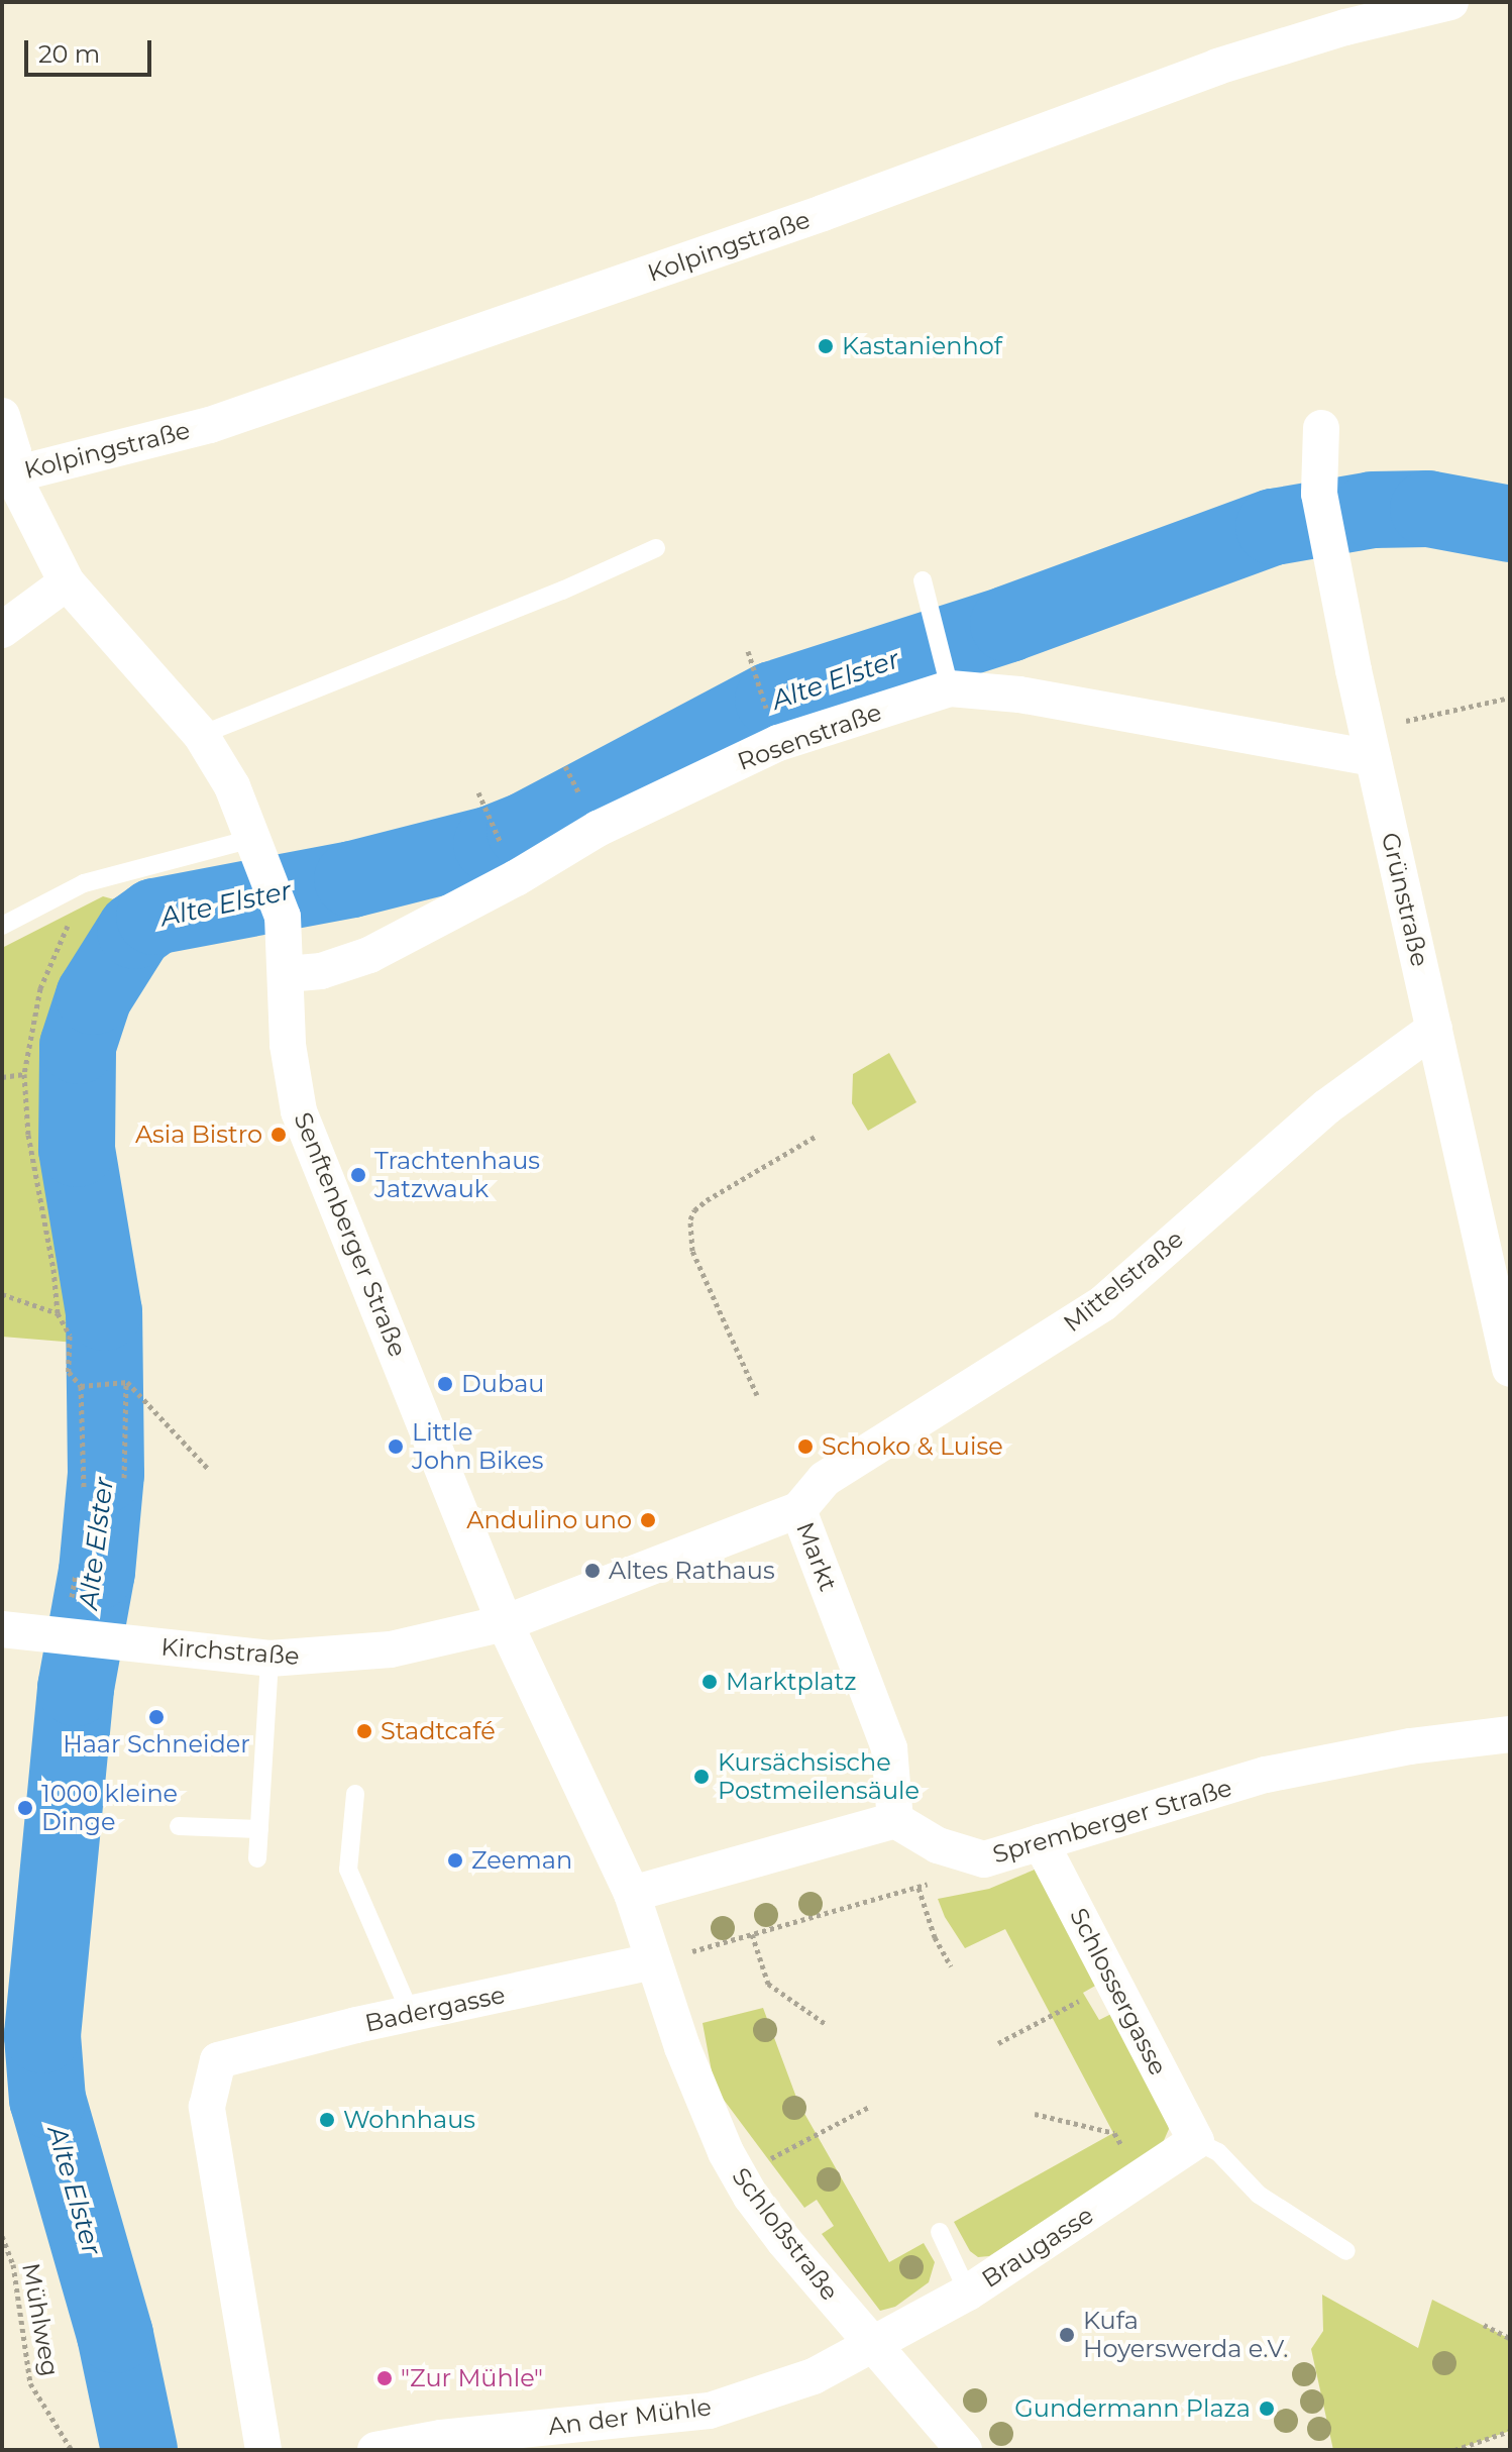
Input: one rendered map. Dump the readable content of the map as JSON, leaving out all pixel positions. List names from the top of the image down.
{
  "streets": {
    "street": [
      "Kolpingstraße",
      "Rosenstraße",
      "Grünstraße",
      "Senftenberger Straße",
      "Mittelstraße",
      "Markt",
      "Kirchstraße",
      "Spremberger Straße",
      "Schlossergasse",
      "Badergasse",
      "Schloßstraße",
      "Braugasse",
      "An der Mühle"
    ],
    "path": ["Mühlweg"]
  },
  "crossings": [
    ["Kolpingstraße", "Senftenberger Straße"],
    ["Rosenstraße", "Grünstraße"],
    ["Rosenstraße", "Senftenberger Straße"],
    ["Grünstraße", "Mittelstraße"],
    ["Senftenberger Straße", "Markt"],
    ["Senftenberger Straße", "Kirchstraße"],
    ["Mittelstraße", "Markt"],
    ["Markt", "Kirchstraße"],
    ["Markt", "Spremberger Straße"],
    ["Spremberger Straße", "Schlossergasse"],
    ["Schlossergasse", "Braugasse"],
    ["Badergasse", "Schloßstraße"],
    ["Schloßstraße", "Braugasse"],
    ["Schloßstraße", "An der Mühle"],
    ["Braugasse", "An der Mühle"]
  ],
  "water": ["Alte Elster"],
  "places": [
    "Kastanienhof",
    "Asia Bistro",
    "Trachtenhaus Jatzwauk",
    "Dubau",
    "Little John Bikes",
    "Schoko & Luise",
    "Andulino uno",
    "Altes Rathaus",
    "Marktplatz",
    "Haar Schneider",
    "Stadtcafé",
    "Kursächsische Postmeilensäule",
    "1000 kleine Dinge",
    "Zeeman",
    "Wohnhaus",
    "Kufa Hoyerswerda e.V.",
    "\"Zur Mühle\"",
    "Gundermann Plaza"
  ],
  "scale_bar": "20 m"
}
